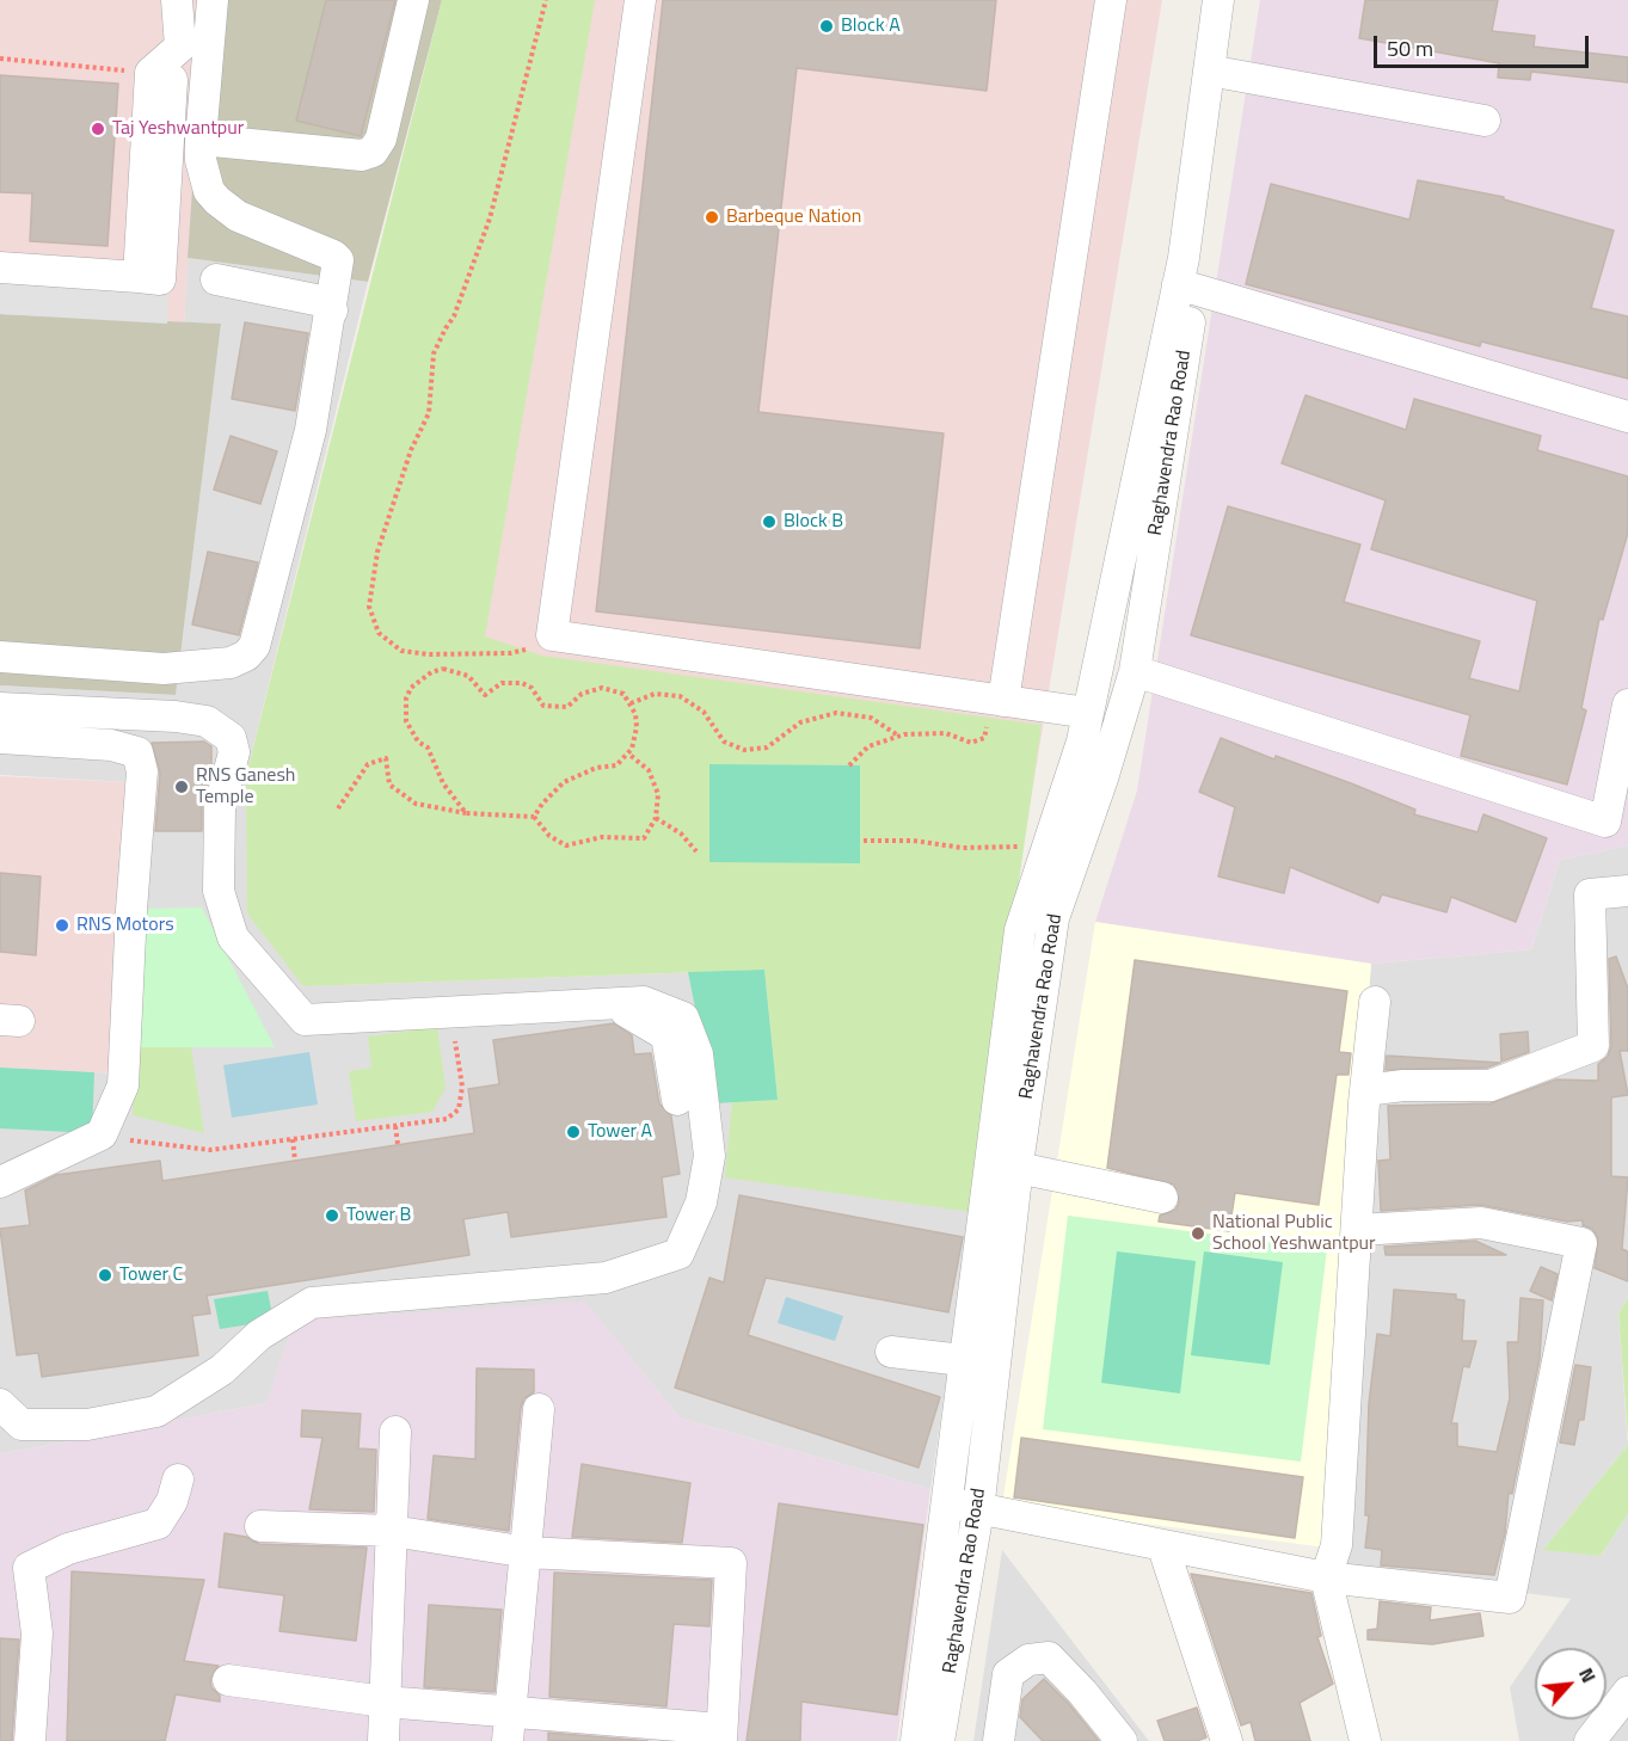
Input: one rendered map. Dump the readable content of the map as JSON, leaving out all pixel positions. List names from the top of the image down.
{
  "streets": {
    "street": ["Raghavendra Rao Road"]
  },
  "places": [
    "Block A",
    "Taj Yeshwantpur",
    "Barbeque Nation",
    "Block B",
    "RNS Ganesh Temple",
    "RNS Motors",
    "Tower A",
    "Tower B",
    "National Public School Yeshwantpur",
    "Tower C"
  ],
  "scale_bar": "50 m",
  "north": "top right"
}
